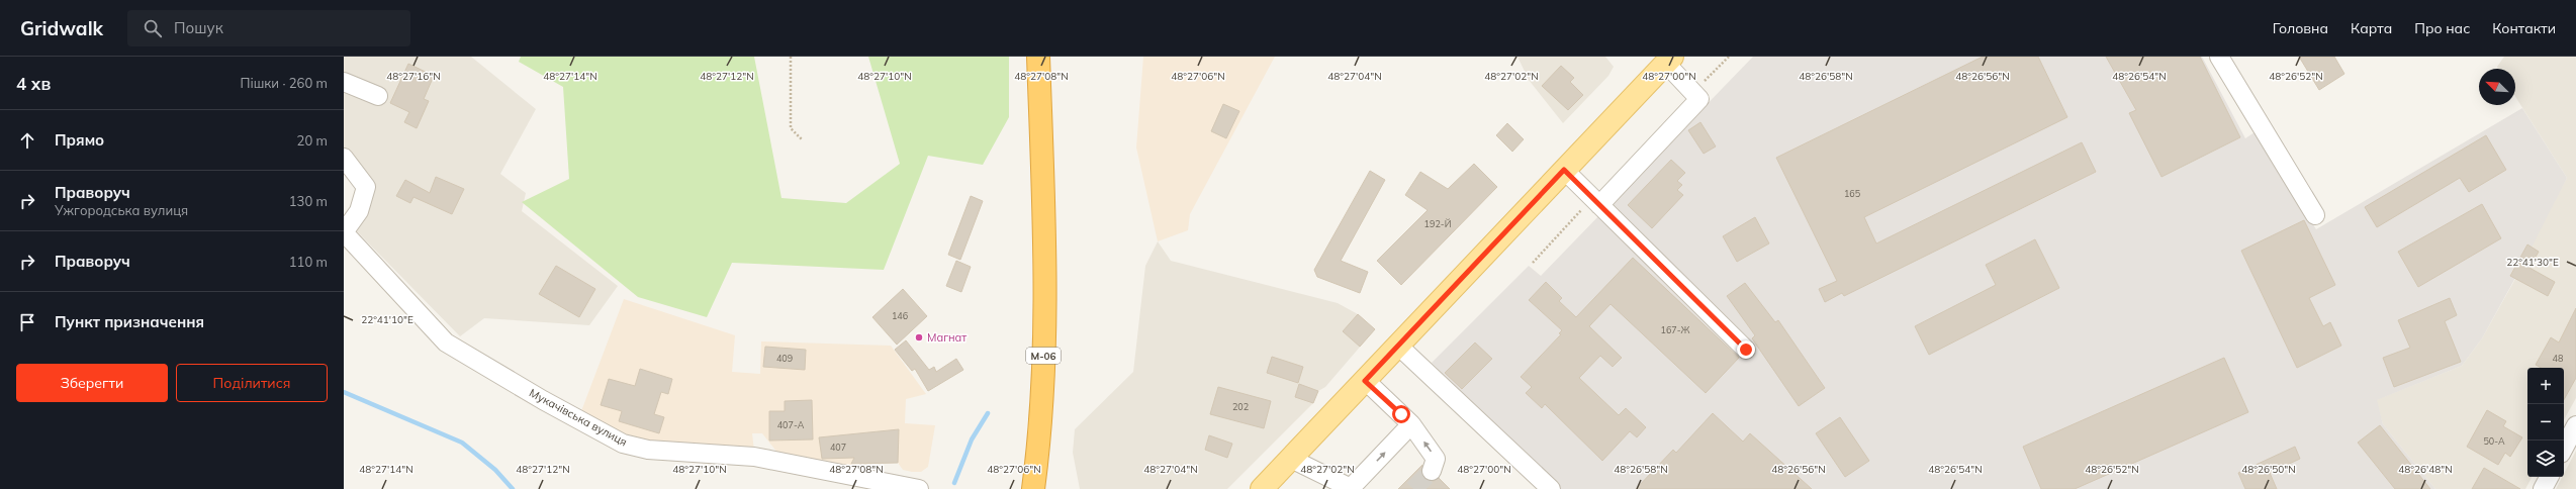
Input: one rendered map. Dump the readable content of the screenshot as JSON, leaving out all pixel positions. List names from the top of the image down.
{
  "streets": {
    "highway": ["М-06"],
    "street": ["Мукачівська вулиця"]
  },
  "places": ["Магнат"],
  "house_numbers": [
    "165",
    "192-Й",
    "146",
    "167-Ж",
    "409",
    "48",
    "202",
    "407-А",
    "50-А",
    "407"
  ],
  "north": "top left",
  "page": {
    "header": "Gridwalk",
    "search": "Пошук",
    "nav": [
      "Головна",
      "Карта",
      "Про нас",
      "Контакти"
    ],
    "heading": ["4 хв", "Пішки · 260 m"],
    "list": [
      ["Прямо", "20 m"],
      ["Праворуч", "Ужгородська вулиця", "130 m"],
      ["Праворуч", "110 m"],
      "Пункт призначення"
    ],
    "buttons": ["Зберегти", "Поділитися"],
    "map_buttons": ["+", "−"]
  },
  "coordinates": [
    "48°27'16\"N",
    "48°27'14\"N",
    "48°27'12\"N",
    "48°27'10\"N",
    "48°27'08\"N",
    "48°27'06\"N",
    "48°27'04\"N",
    "48°27'02\"N",
    "48°26'58\"N",
    "48°26'56\"N",
    "48°26'54\"N",
    "48°26'52\"N",
    "48°27'00\"N",
    "22°41'30\"E",
    "22°41'10\"E",
    "48°26'50\"N",
    "48°26'48\"N"
  ]
}
